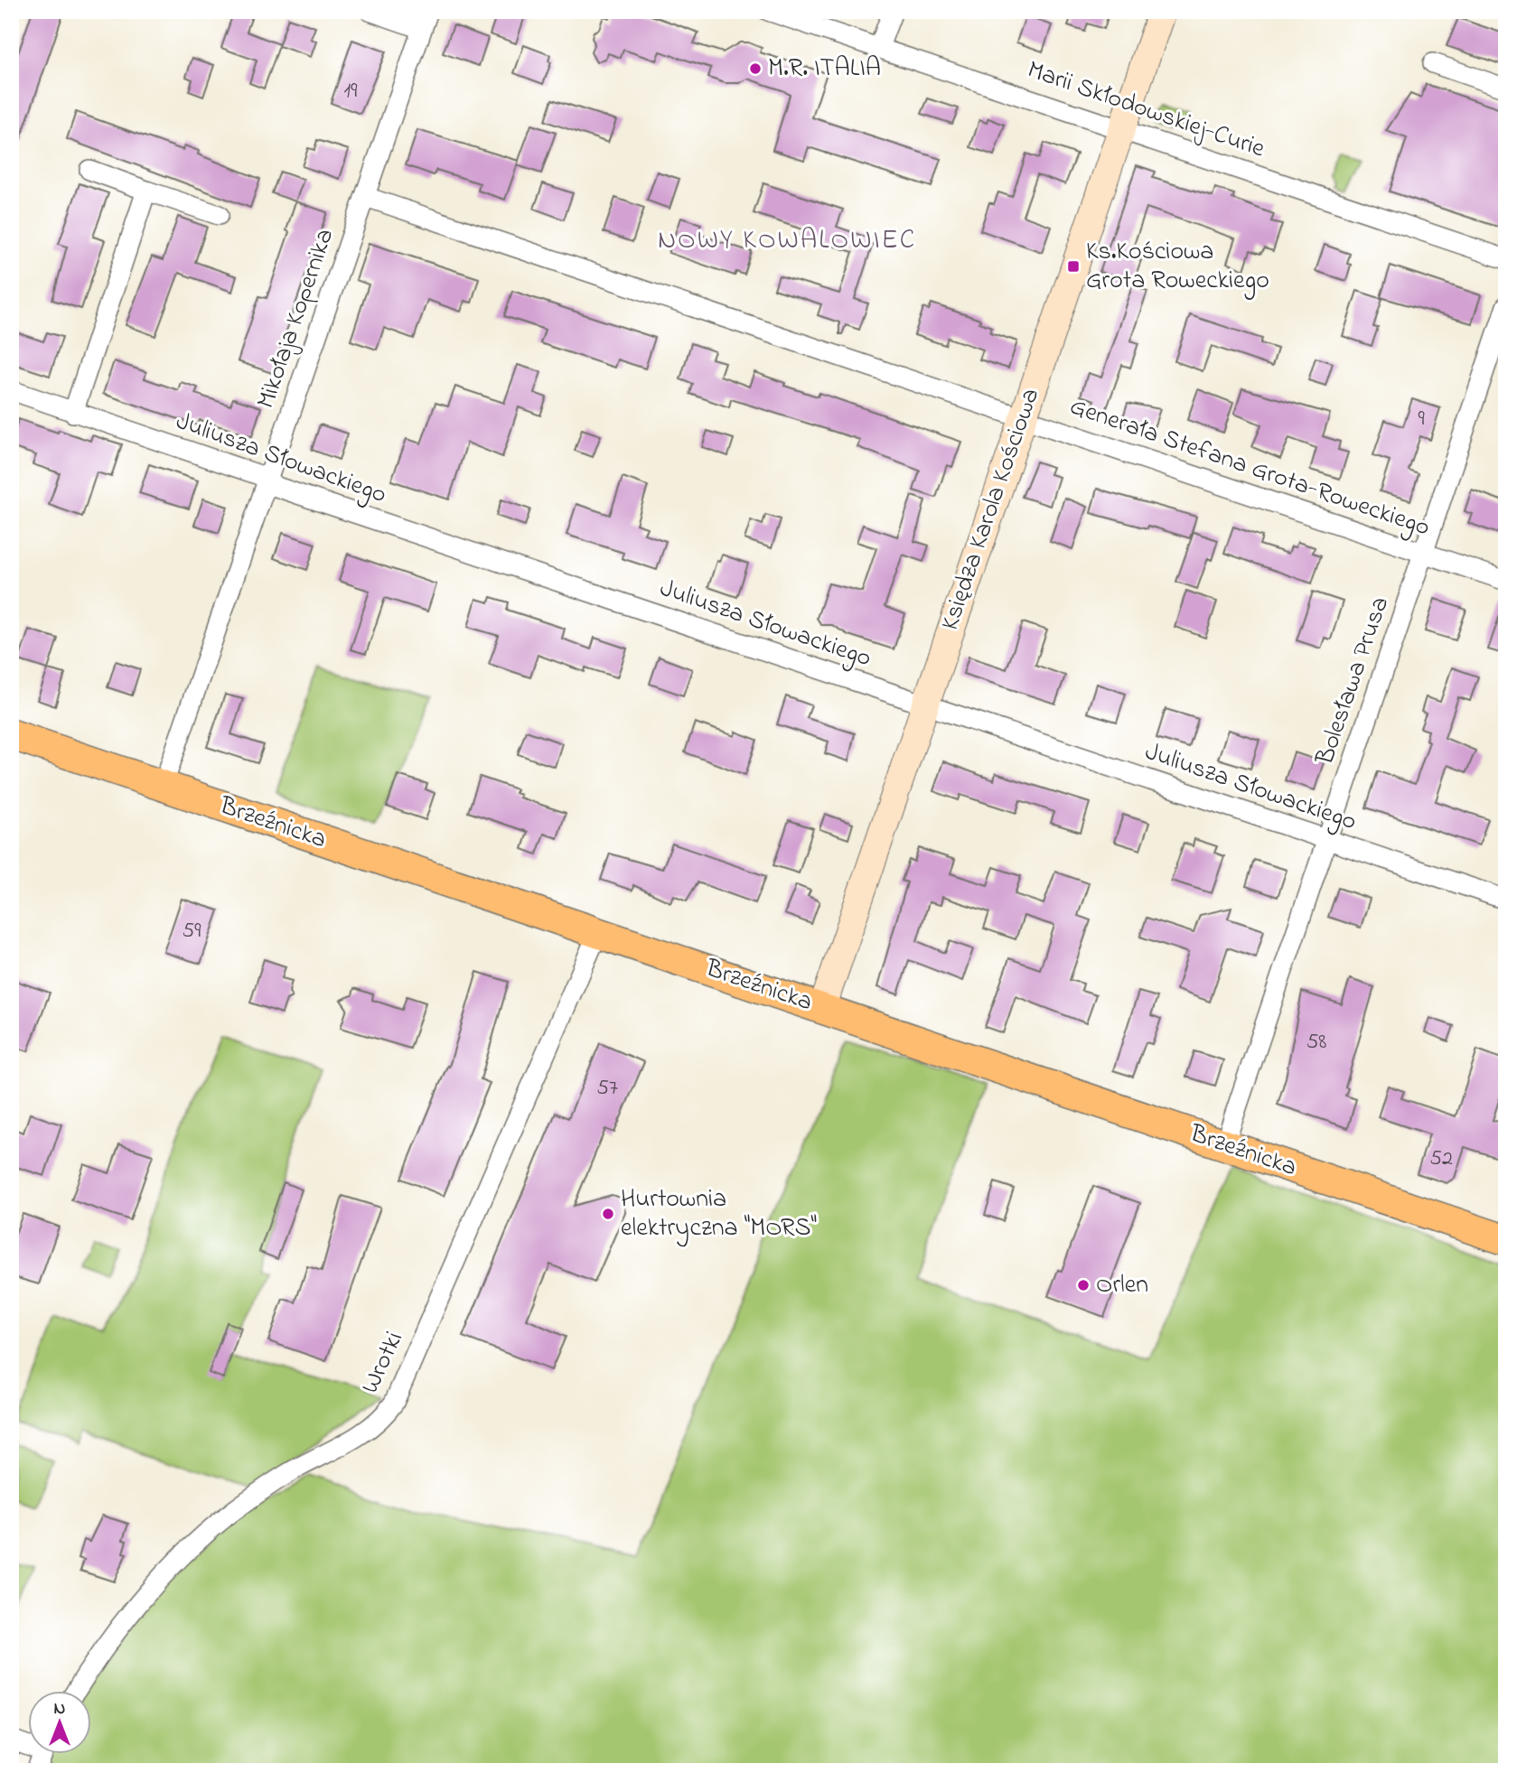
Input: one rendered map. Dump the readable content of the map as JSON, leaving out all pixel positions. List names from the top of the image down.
{
  "streets": {
    "main road": ["Brzeźnicka"],
    "street": [
      "Marii Skłodowskiej-Curie",
      "Mikołaja Kopernika",
      "Juliusza Słowackiego",
      "Generała Stefana Grota-Roweckiego",
      "Księdza Karola Kościowa",
      "Bolesława Prusa",
      "Wrotki"
    ]
  },
  "crossings": [
    ["Marii Skłodowskiej-Curie", "Księdza Karola Kościowa"],
    ["Mikołaja Kopernika", "Juliusza Słowackiego"],
    ["Mikołaja Kopernika", "Generała Stefana Grota-Roweckiego"],
    ["Mikołaja Kopernika", "Brzeźnicka"],
    ["Juliusza Słowackiego", "Księdza Karola Kościowa"],
    ["Juliusza Słowackiego", "Bolesława Prusa"],
    ["Generała Stefana Grota-Roweckiego", "Księdza Karola Kościowa"],
    ["Generała Stefana Grota-Roweckiego", "Bolesława Prusa"],
    ["Księdza Karola Kościowa", "Brzeźnicka"],
    ["Bolesława Prusa", "Brzeźnicka"],
    ["Brzeźnicka", "Wrotki"]
  ],
  "districts": ["NOWY KOWALOWIEC"],
  "places": {
    "other": ["M.R. ITALIA", "Hurtownia elektryczna \"MORS\"", "Orlen"],
    "transit": ["Ks.Kościowa Grota Roweckiego"]
  },
  "house_numbers": [
    "19",
    "9",
    "59",
    "58",
    "57",
    "52"
  ],
  "north": "top"
}
